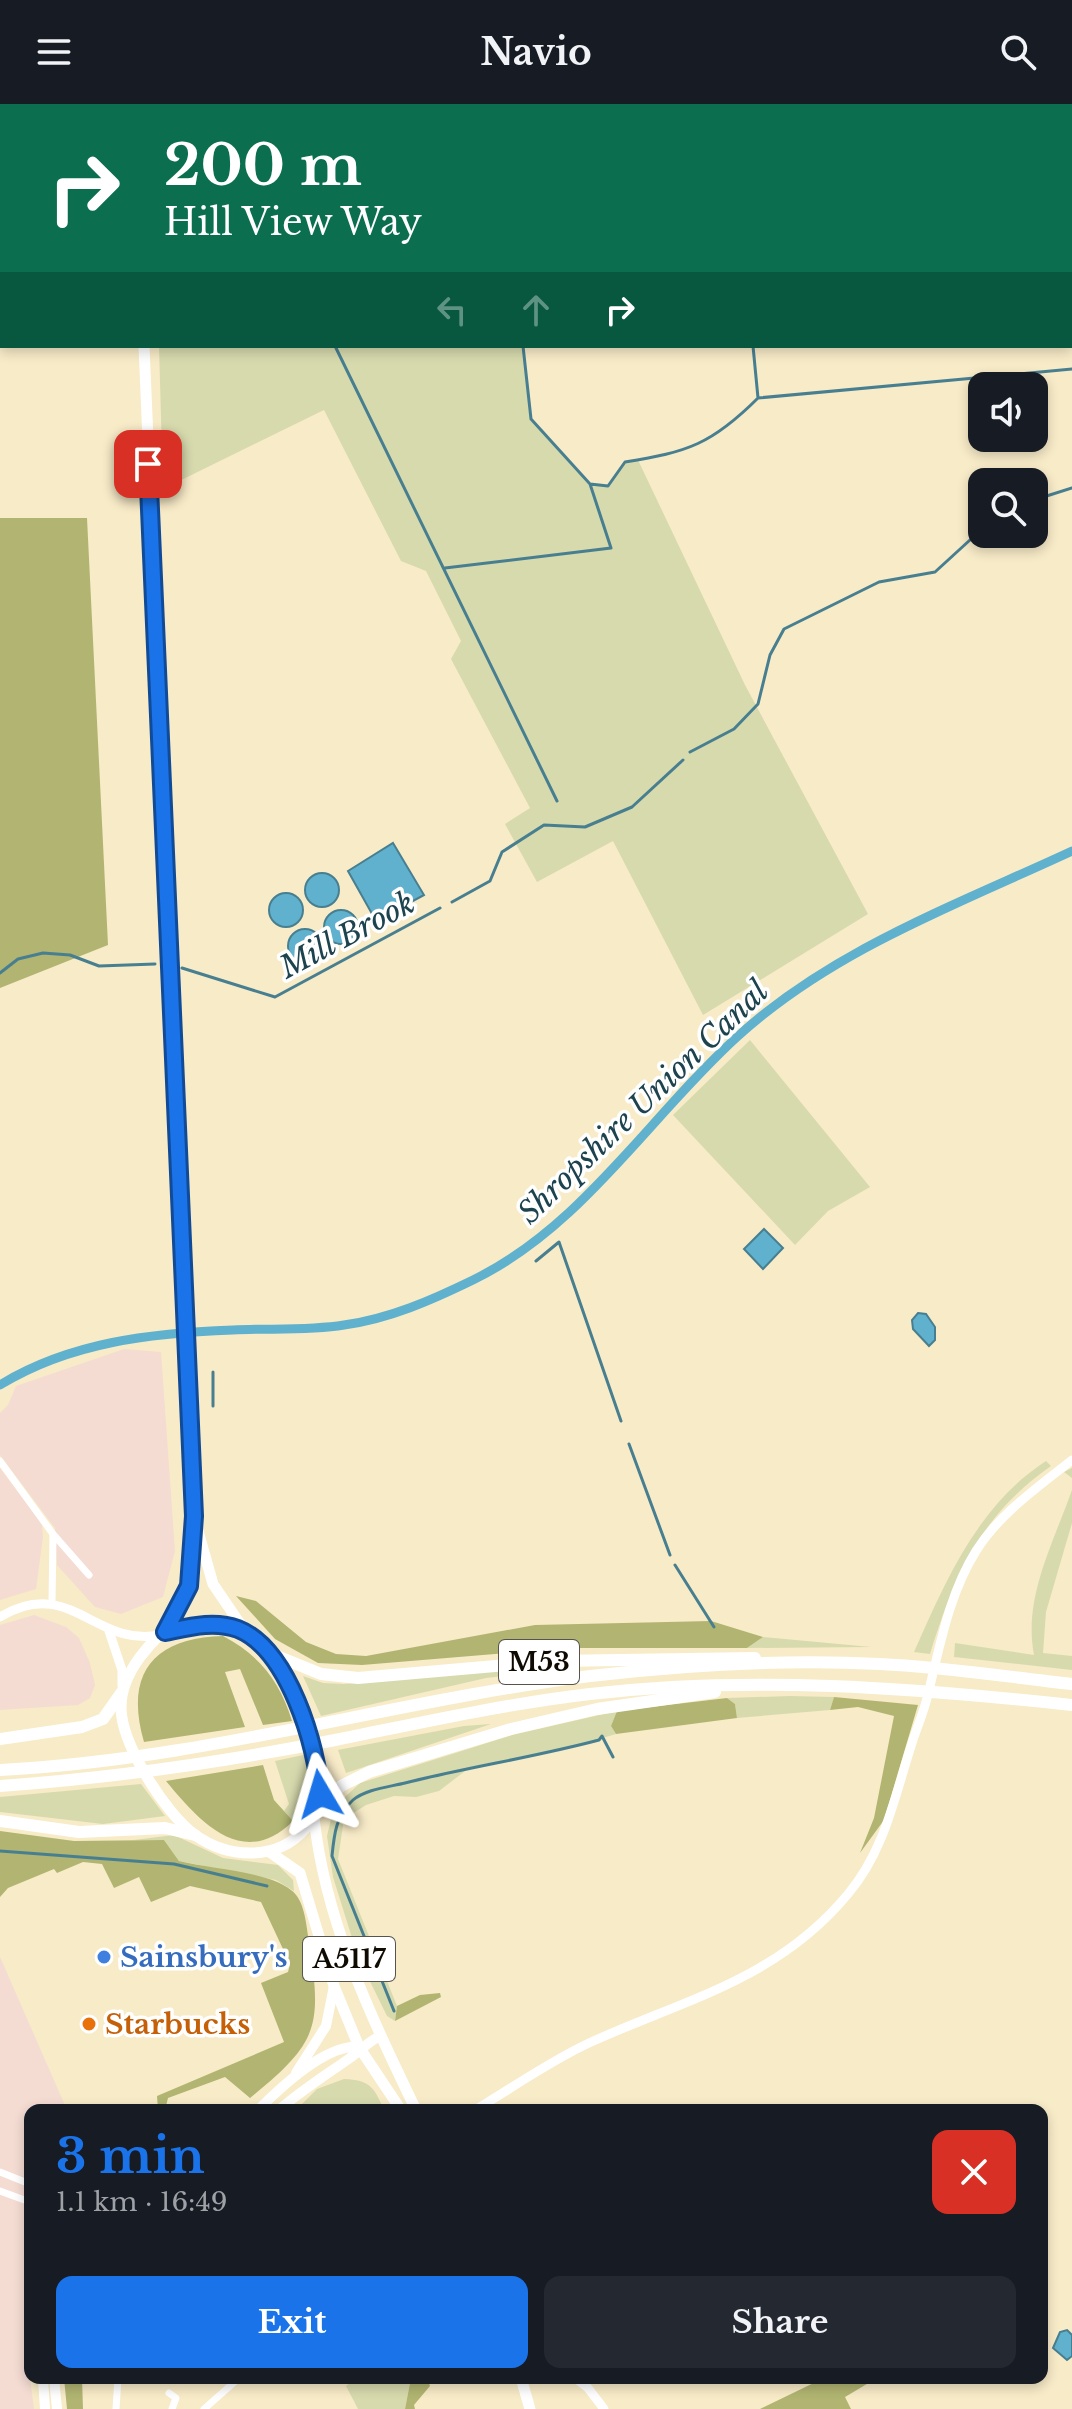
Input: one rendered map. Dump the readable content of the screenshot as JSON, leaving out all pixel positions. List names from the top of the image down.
{
  "streets": {
    "highway": ["M53"],
    "main road": ["A5117"]
  },
  "crossings": [
    ["M53", "A5117"]
  ],
  "water": ["Mill Brook", "Shropshire Union Canal"],
  "places": ["Sainsbury's", "Starbucks"],
  "page": {
    "header": "Navio",
    "turn": ["200 m", "Hill View Way"],
    "heading": ["3 min", "1.1 km · 16:49"],
    "buttons": ["Exit", "Share"]
  }
}
